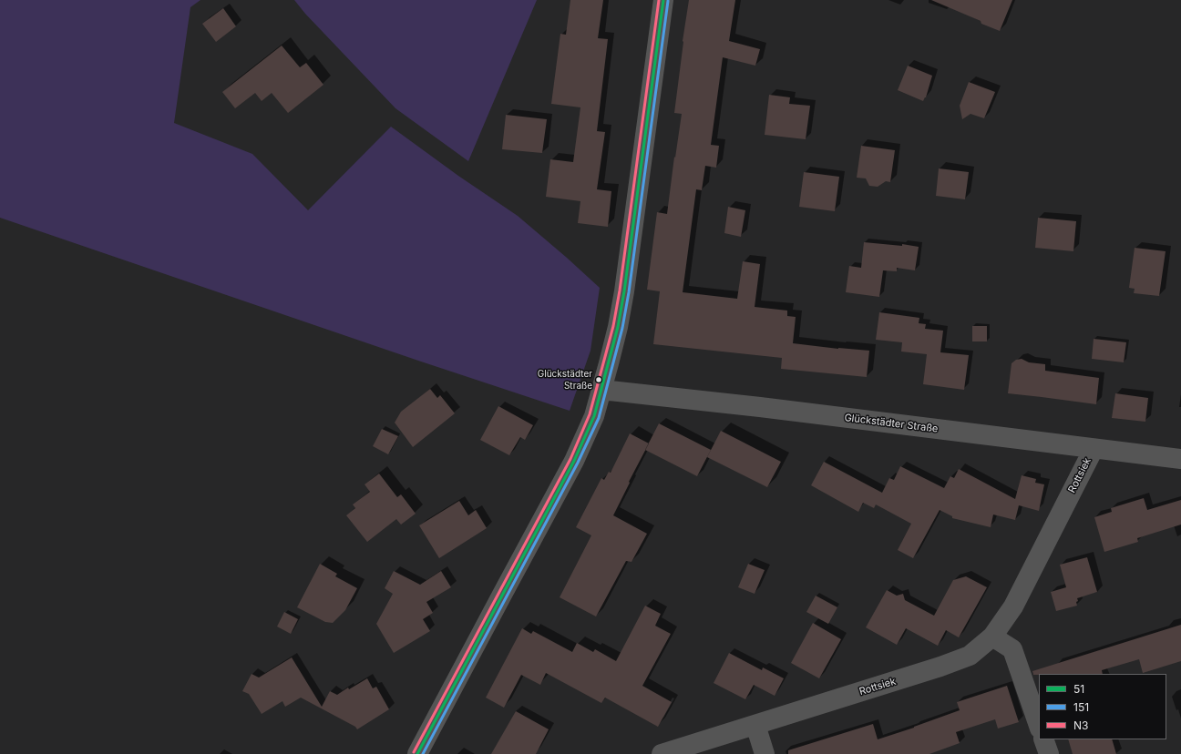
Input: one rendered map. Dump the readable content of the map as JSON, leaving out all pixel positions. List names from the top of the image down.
{
  "streets": {
    "street": ["Glückstädter Straße", "Rottsiek"]
  },
  "crossings": [
    ["Glückstädter Straße", "Rottsiek"]
  ],
  "places": ["Glückstädter Straße"],
  "lines": ["transit line 51", "transit line N3", "transit line 151"],
  "legend": ["51", "151", "N3"]
}
